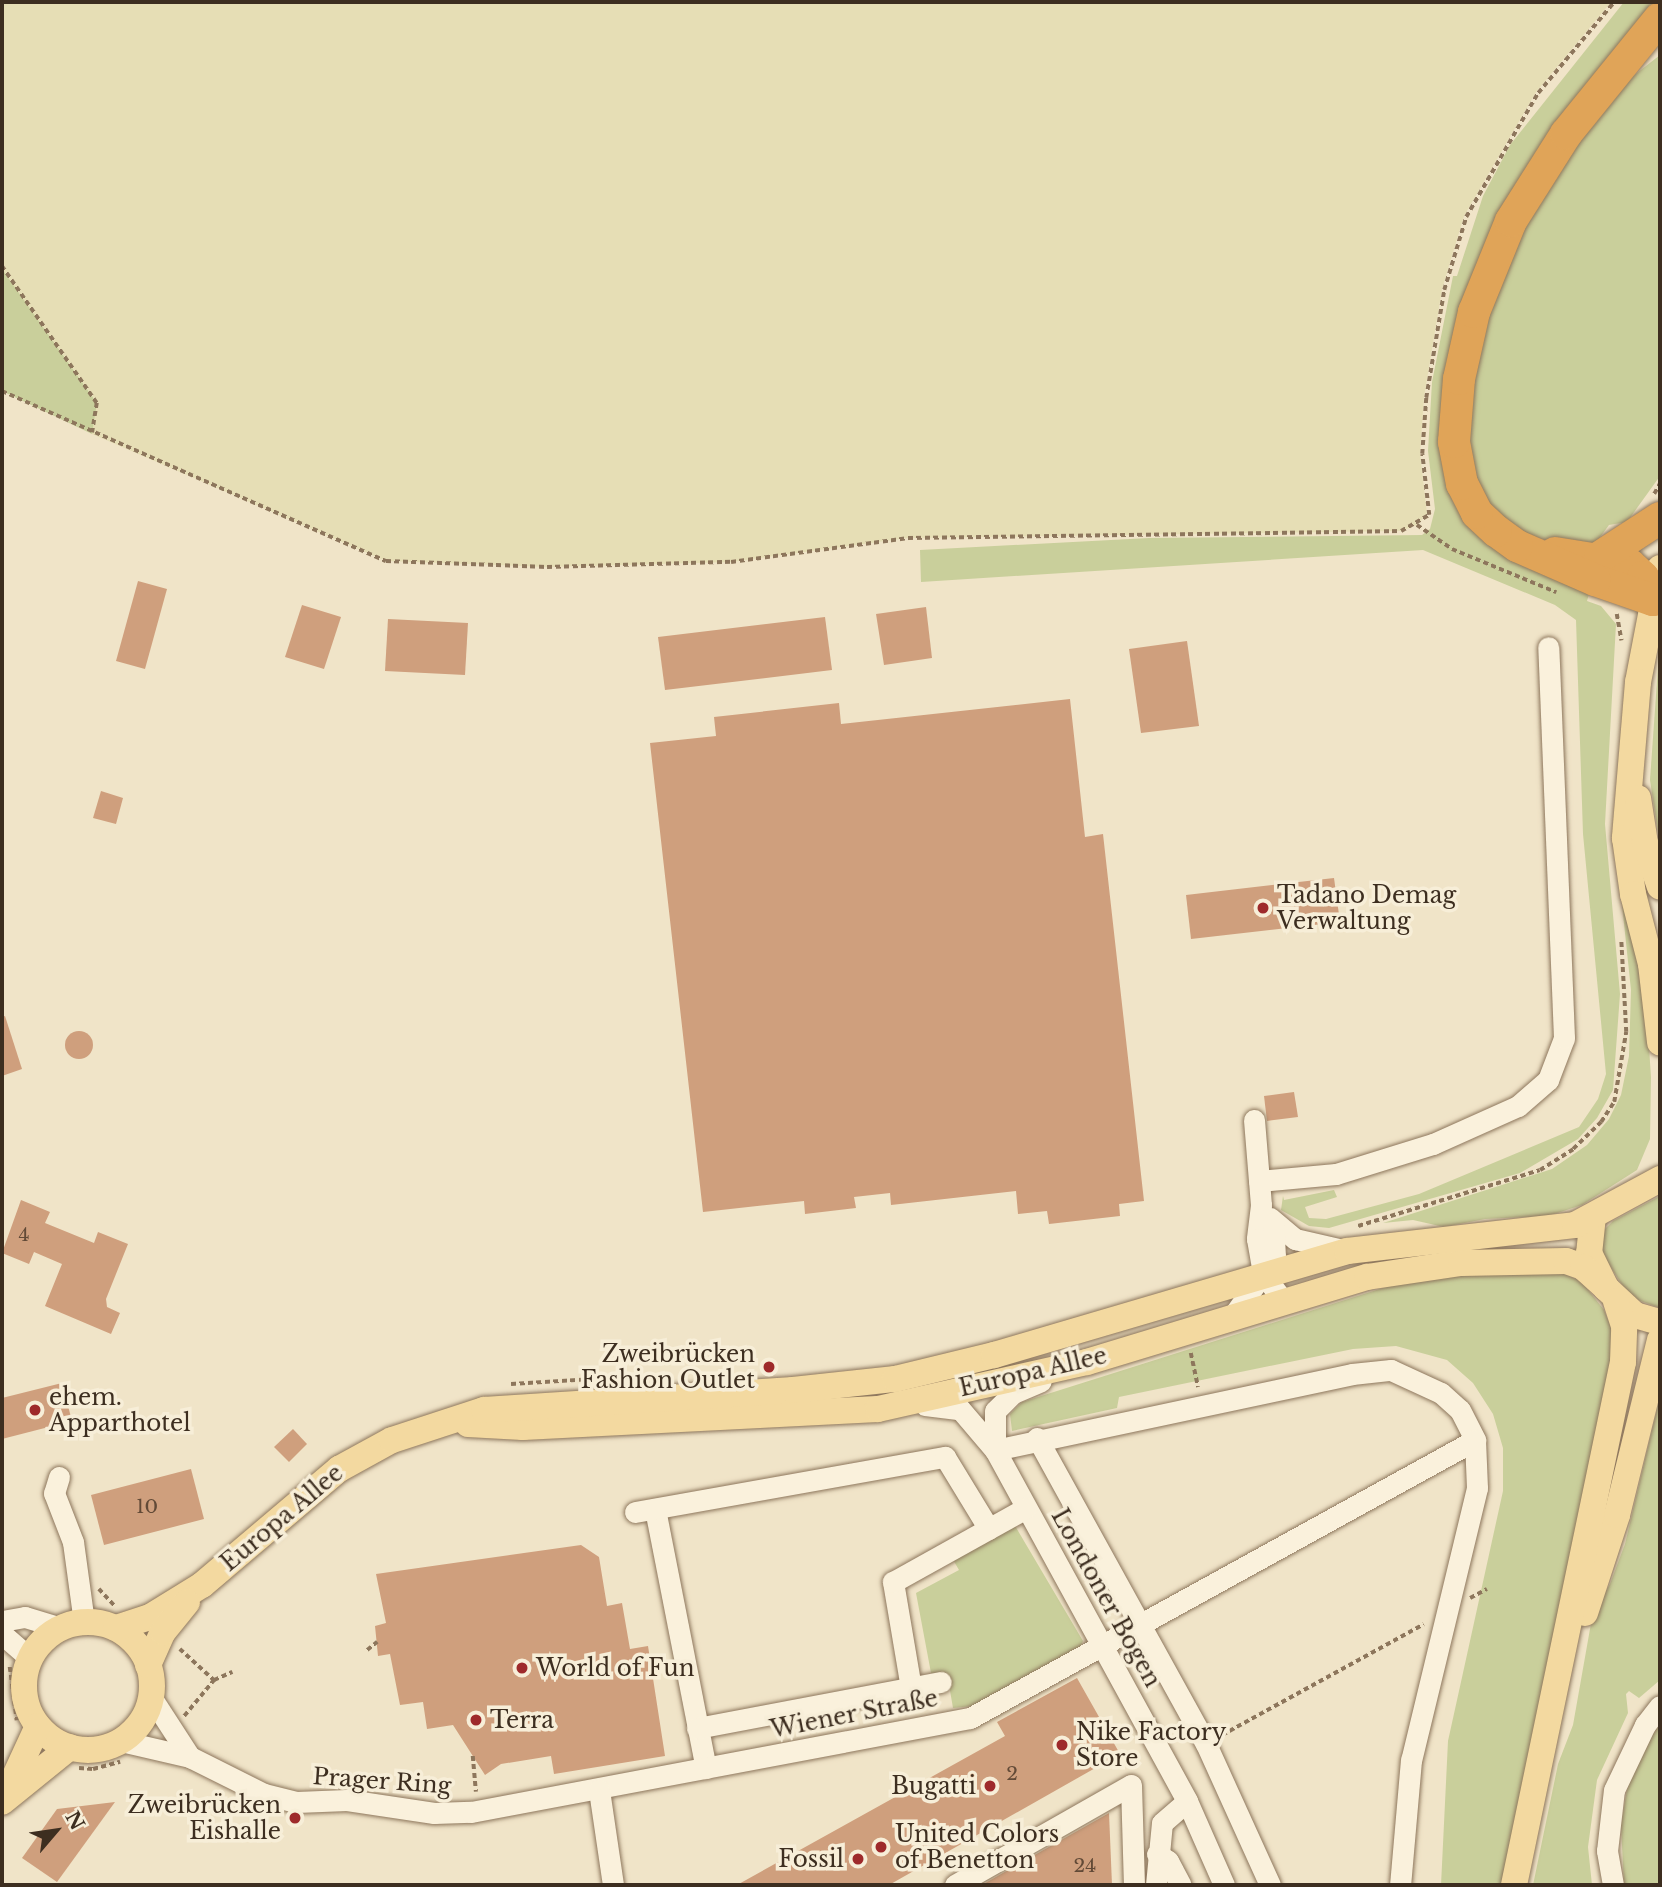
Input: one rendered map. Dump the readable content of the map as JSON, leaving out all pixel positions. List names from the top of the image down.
{
  "streets": {
    "main road": ["Europa Allee"],
    "street": ["Londoner Bogen", "Wiener Straße", "Prager Ring"]
  },
  "crossings": [
    ["Europa Allee", "Londoner Bogen"],
    ["Londoner Bogen", "Wiener Straße"],
    ["Wiener Straße", "Prager Ring"]
  ],
  "places": [
    "Tadano Demag Verwaltung",
    "Zweibrücken Fashion Outlet",
    "ehem. Apparthotel",
    "World of Fun",
    "Terra",
    "Nike Factory Store",
    "Bugatti",
    "Zweibrücken Eishalle",
    "United Colors of Benetton",
    "Fossil"
  ],
  "house_numbers": [
    "4",
    "10",
    "2",
    "24"
  ],
  "north": "top right"
}
